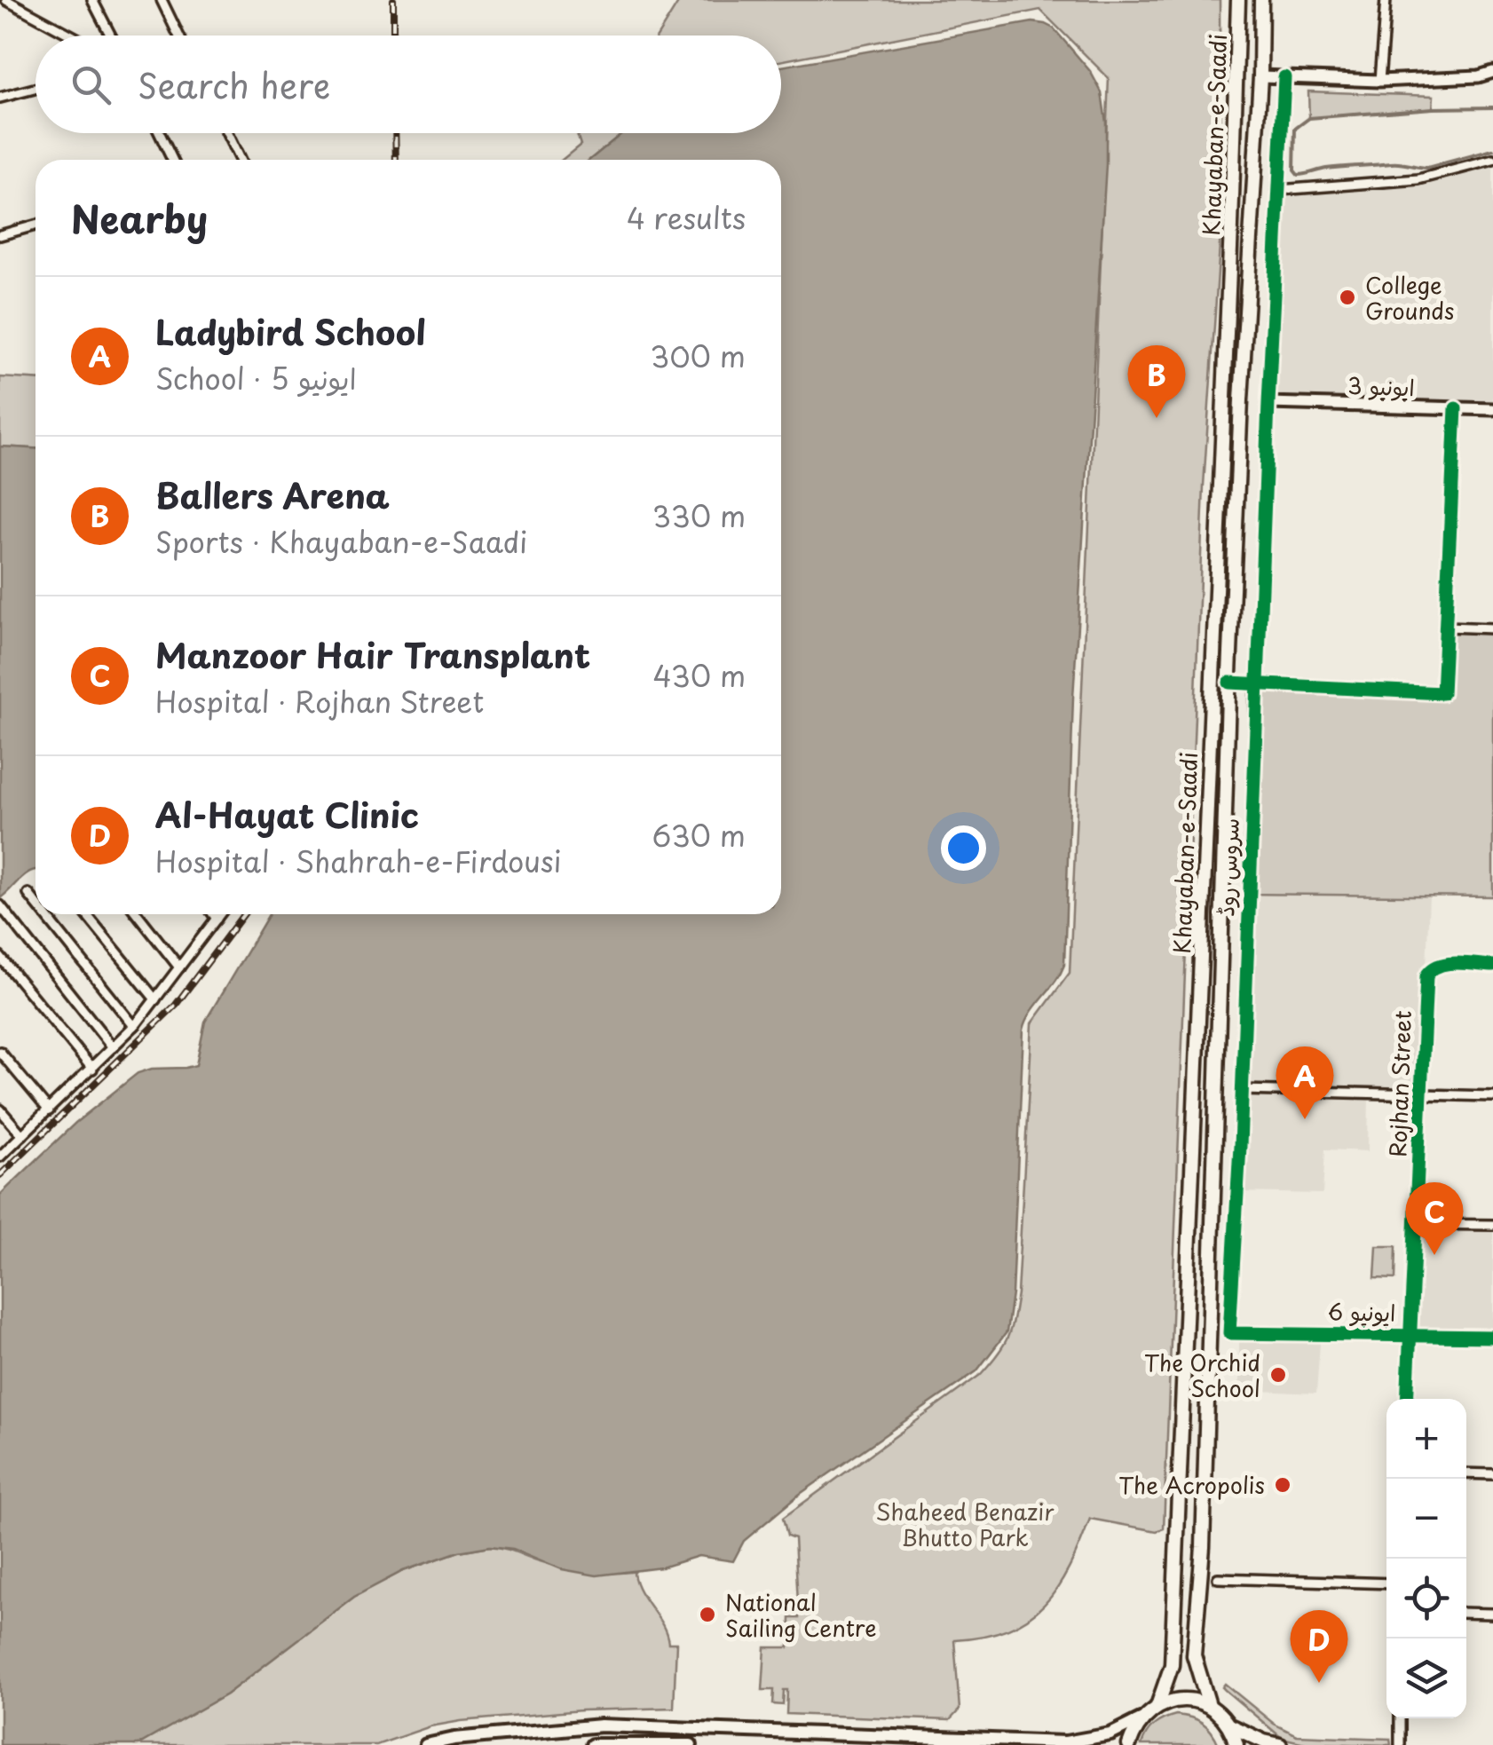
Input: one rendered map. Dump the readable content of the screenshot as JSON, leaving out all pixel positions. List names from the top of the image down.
{
  "streets": {
    "main road": ["Khayaban-e-Saadi"],
    "street": [
      "ایونیو 3",
      "سروس روڈ",
      "Rojhan Street",
      "ایونیو 6"
    ]
  },
  "crossings": [
    ["ایونیو 3", "سروس روڈ"],
    ["سروس روڈ", "ایونیو 6"],
    ["Rojhan Street", "ایونیو 6"]
  ],
  "parks": ["Shaheed Benazir Bhutto Park"],
  "places": [
    "College Grounds",
    "The Orchid School",
    "The Acropolis",
    "National Sailing Centre"
  ],
  "page": {
    "search": "Search here",
    "heading": ["Nearby", "4 results"],
    "list": [
      {
        "mark": "A",
        "name": "Ladybird School",
        "note": "School · ایونیو 5",
        "value": "300 m"
      },
      {
        "mark": "B",
        "name": "Ballers Arena",
        "note": "Sports · Khayaban-e-Saadi",
        "value": "330 m"
      },
      {
        "mark": "C",
        "name": "Manzoor Hair Transplant",
        "note": "Hospital · Rojhan Street",
        "value": "430 m"
      },
      {
        "mark": "D",
        "name": "Al-Hayat Clinic",
        "note": "Hospital · Shahrah-e-Firdousi",
        "value": "630 m"
      }
    ],
    "pins": [
      "B",
      "A",
      "C",
      "D"
    ],
    "map_buttons": ["+", "−"]
  }
}
